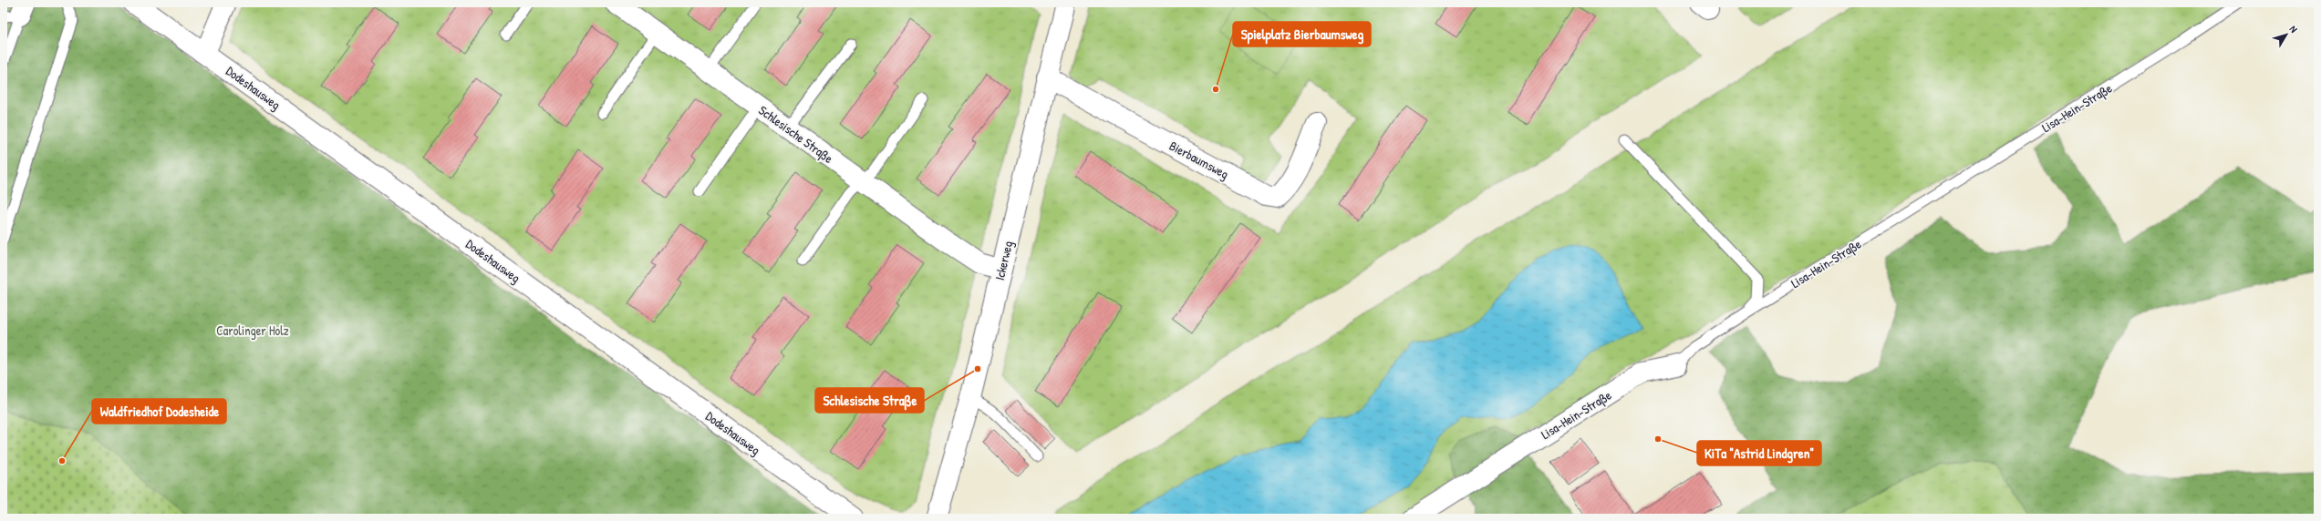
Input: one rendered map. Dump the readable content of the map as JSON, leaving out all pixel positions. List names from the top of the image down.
{
  "streets": {
    "street": [
      "Dodeshausweg",
      "Lisa-Hein-Straße",
      "Schlesische Straße",
      "Bierbaumsweg",
      "Ickerweg"
    ]
  },
  "crossings": [
    ["Schlesische Straße", "Ickerweg"],
    ["Bierbaumsweg", "Ickerweg"]
  ],
  "parks": ["Carolinger Holz"],
  "places": [
    "Spielplatz Bierbaumsweg",
    "Schlesische Straße",
    "KiTa \"Astrid Lindgren\"",
    "Waldfriedhof Dodesheide"
  ],
  "north": "top right"
}
